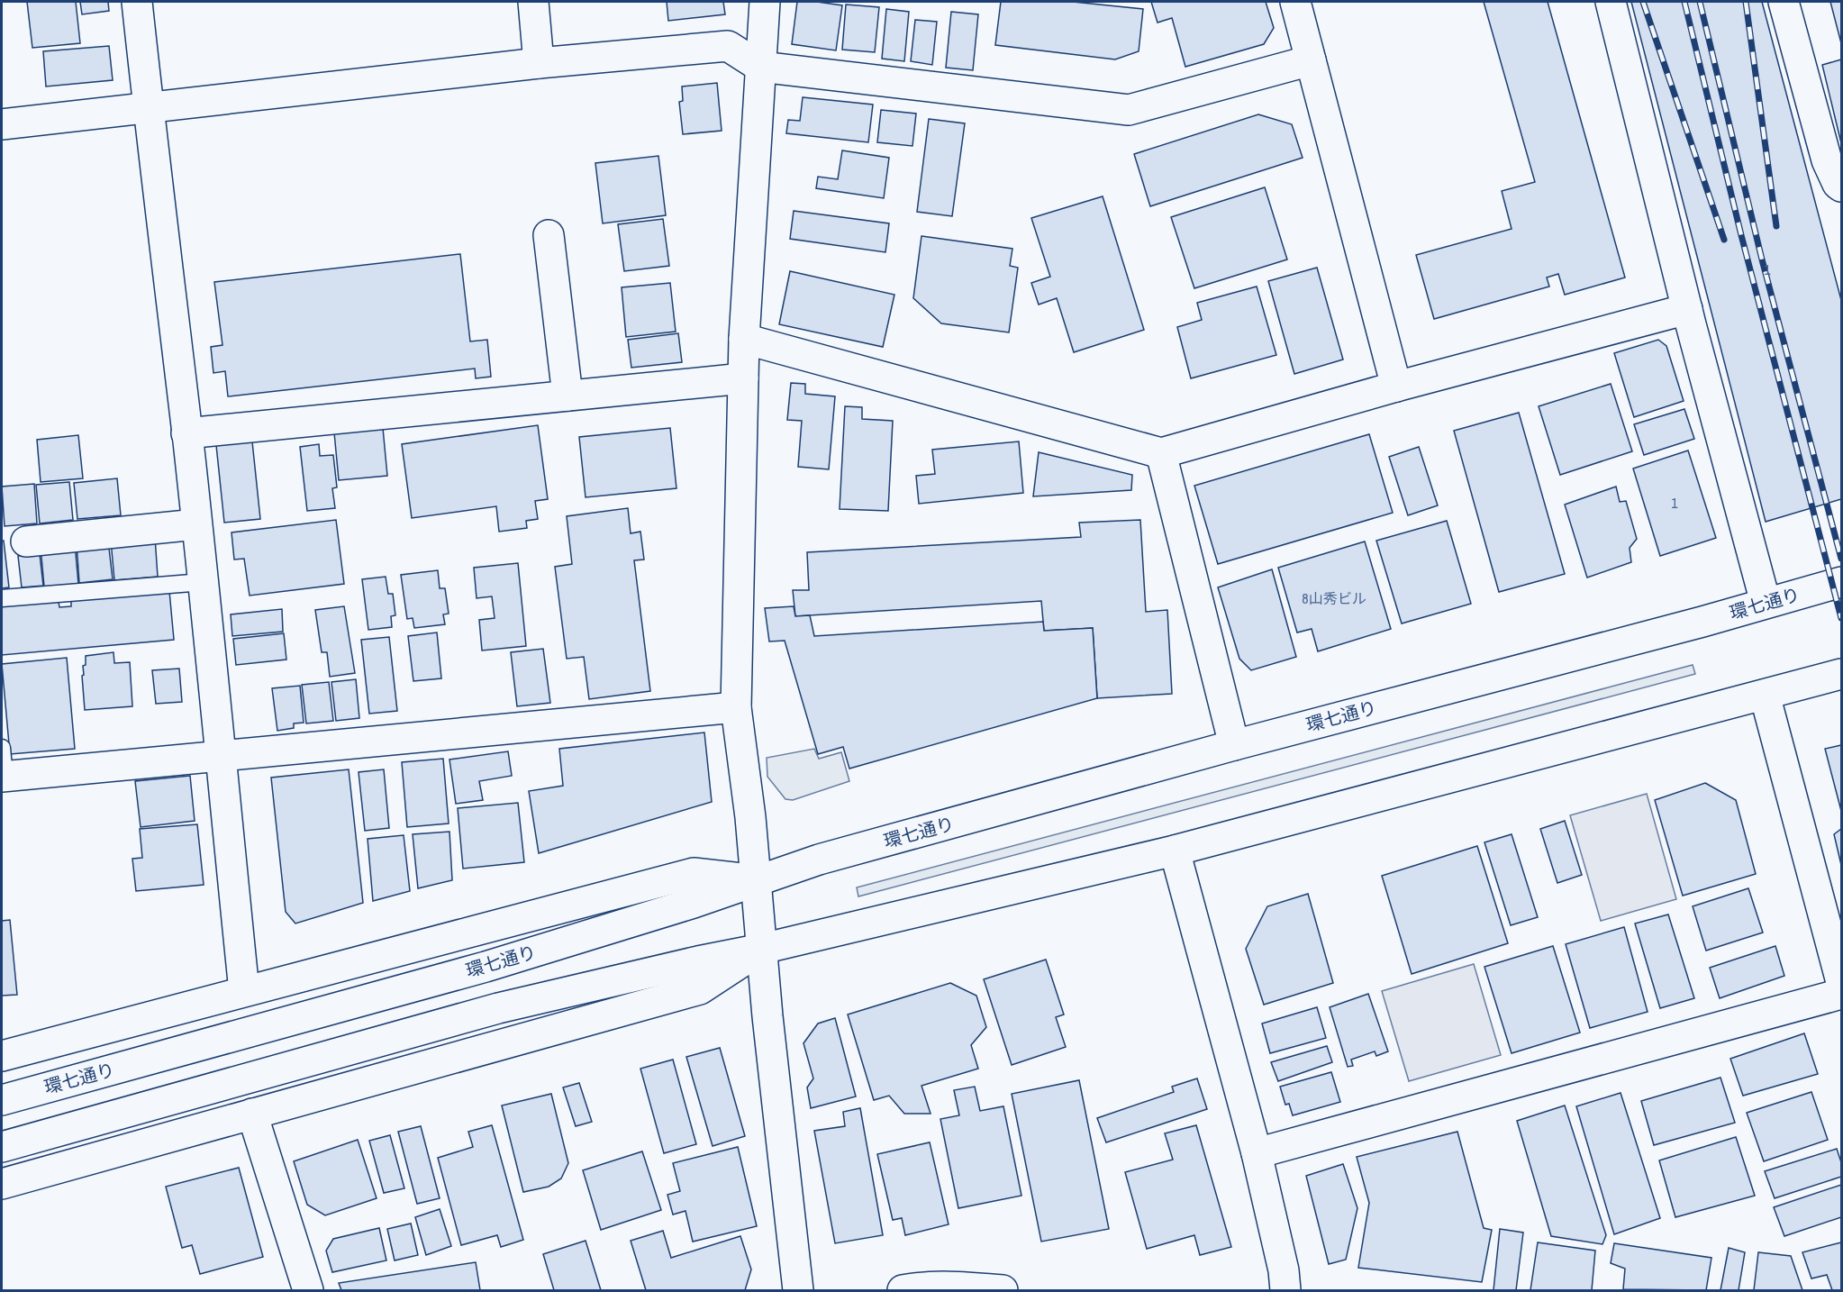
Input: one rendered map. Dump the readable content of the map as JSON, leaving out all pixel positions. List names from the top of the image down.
{
  "streets": {
    "street": ["環七通り"]
  },
  "house_numbers": ["1", "1", "8山秀ビル"]
}
